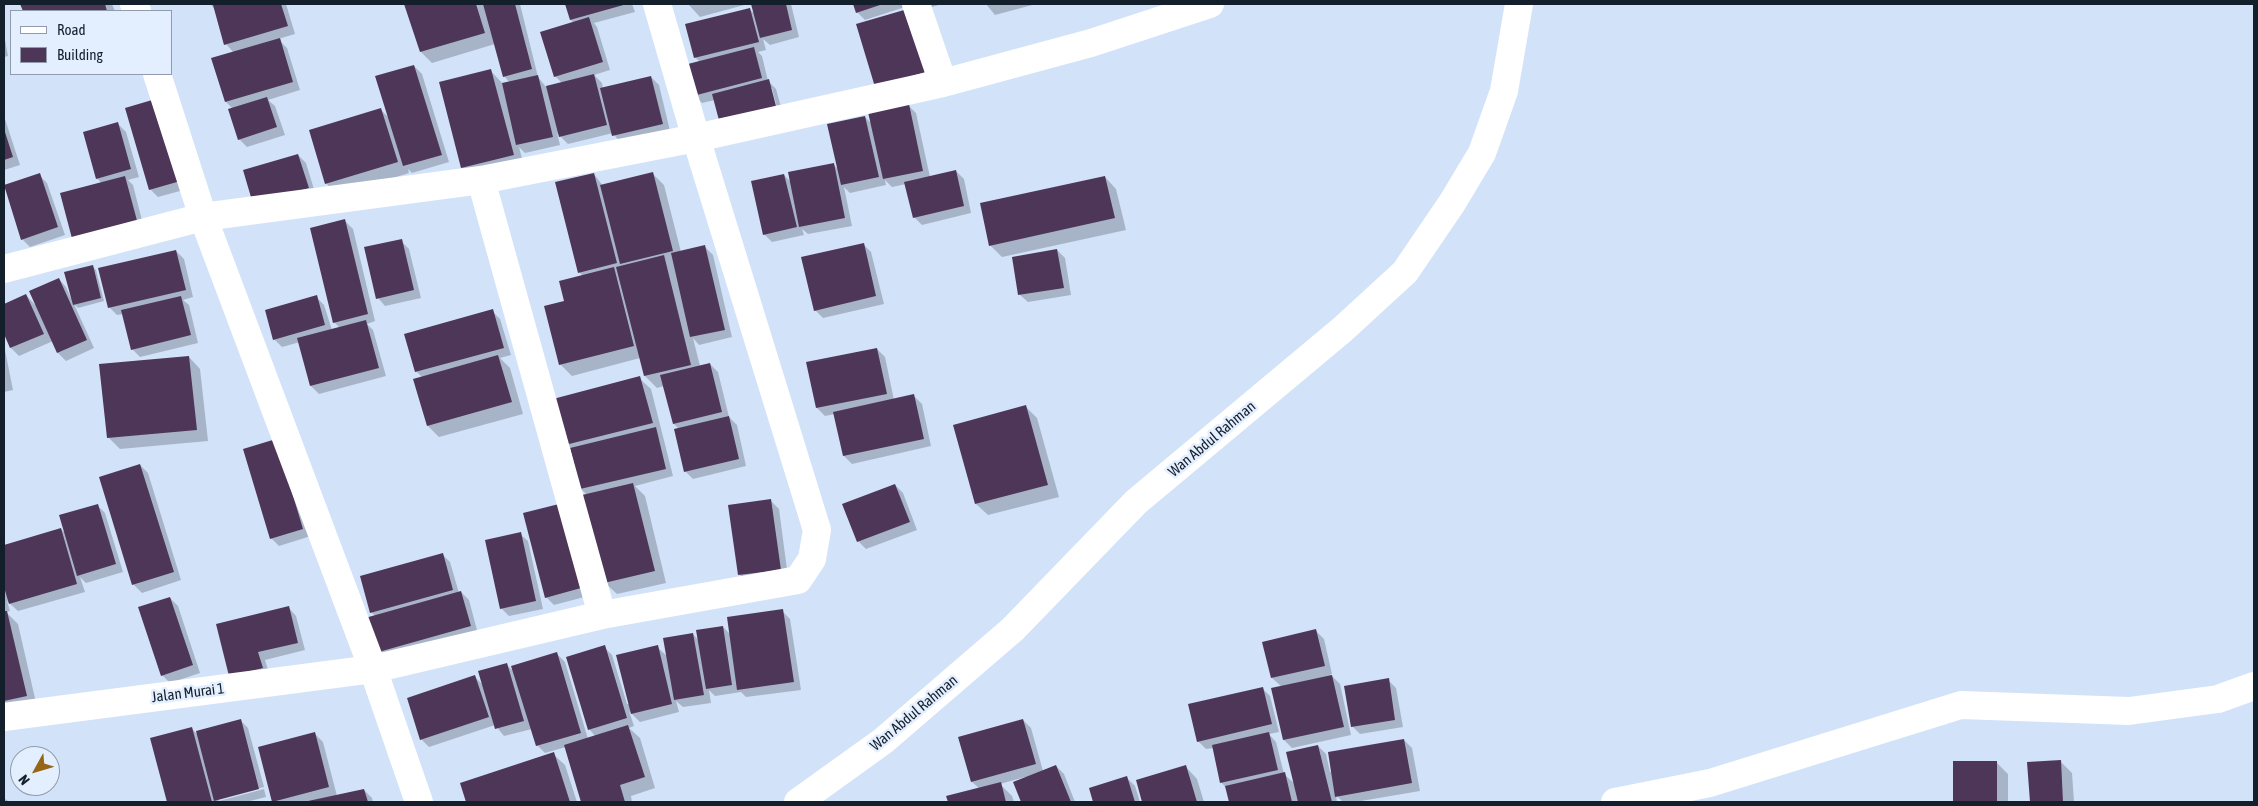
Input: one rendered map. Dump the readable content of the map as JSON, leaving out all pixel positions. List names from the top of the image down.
{
  "streets": {
    "street": ["Wan Abdul Rahman", "Jalan Murai 1"]
  },
  "legend": ["Road", "Building"],
  "north": "bottom left"
}
